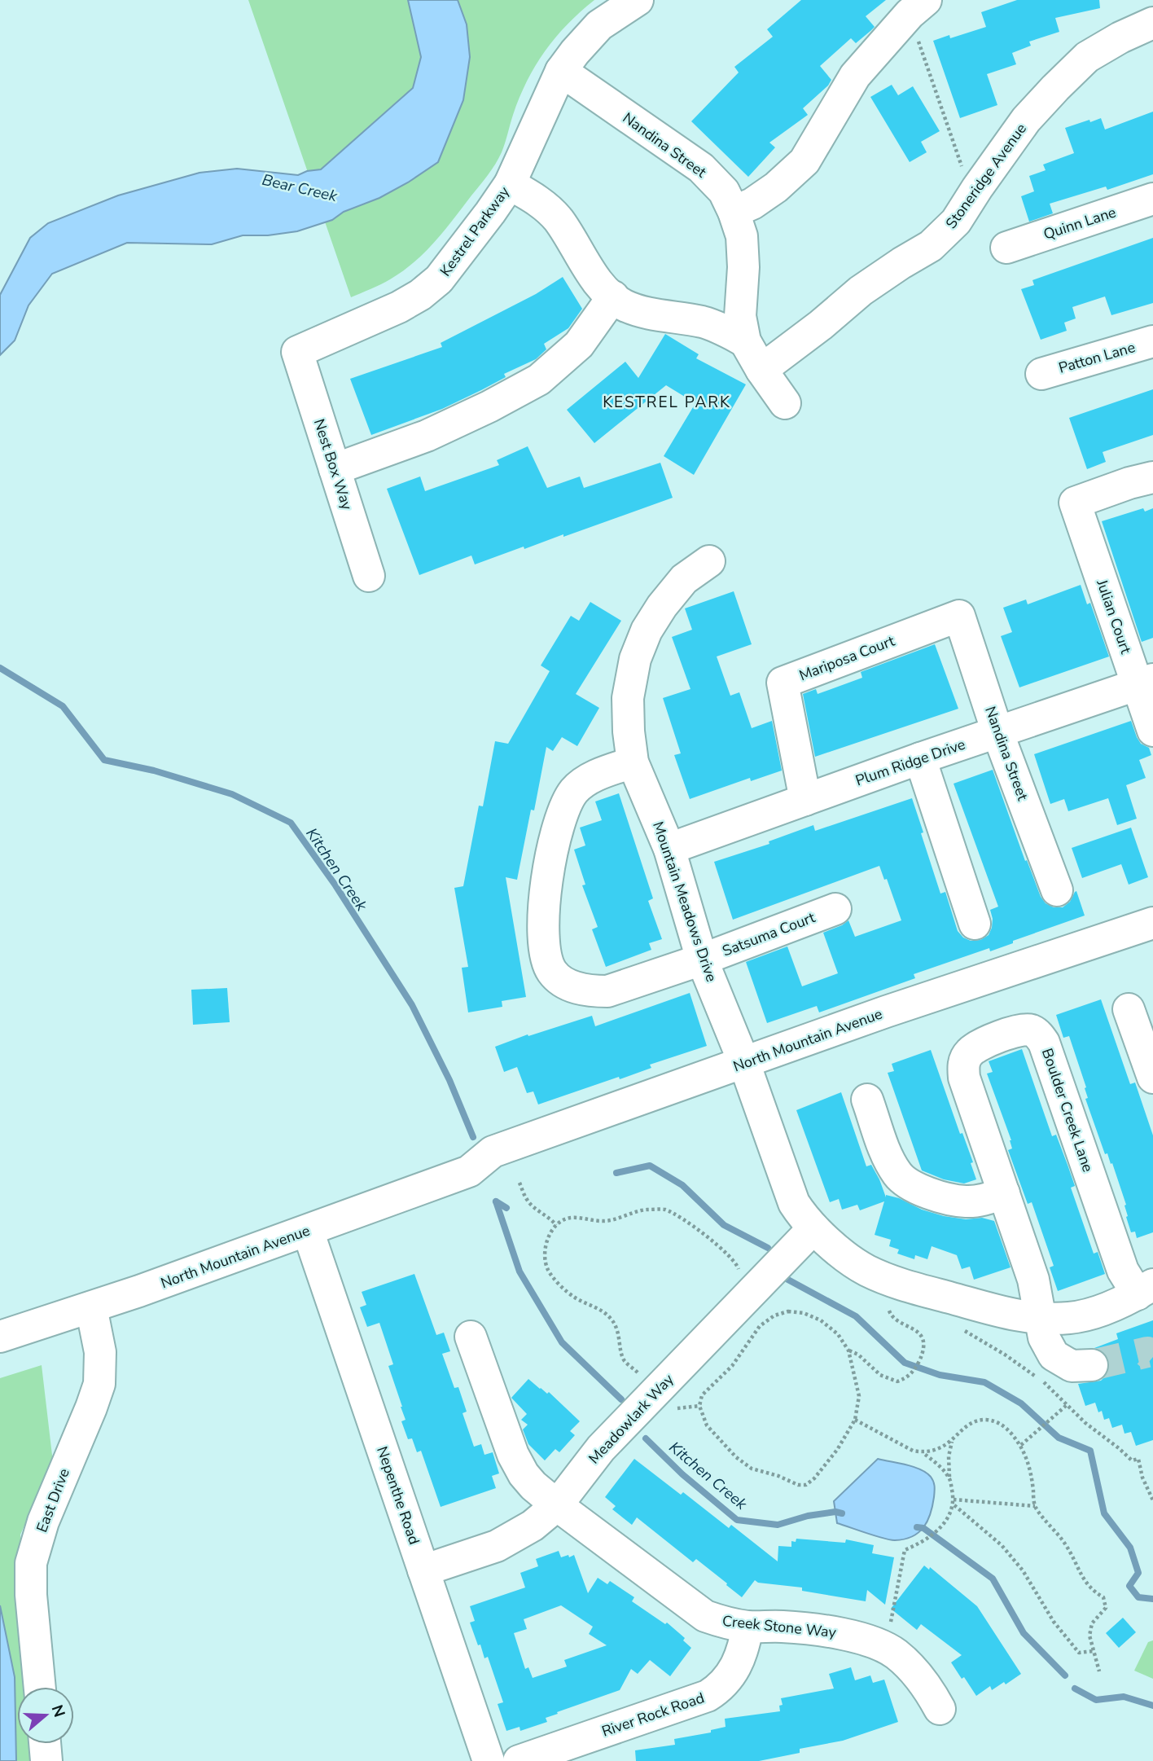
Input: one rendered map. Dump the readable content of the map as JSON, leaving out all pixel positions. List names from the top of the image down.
{
  "streets": {
    "street": [
      "Nandina Street",
      "Stoneridge Avenue",
      "Quinn Lane",
      "Kestrel Parkway",
      "Patton Lane",
      "Nest Box Way",
      "Julian Court",
      "Mariposa Court",
      "Plum Ridge Drive",
      "Mountain Meadows Drive",
      "Satsuma Court",
      "North Mountain Avenue",
      "Boulder Creek Lane",
      "Meadowlark Way",
      "Nepenthe Road",
      "East Drive",
      "Creek Stone Way",
      "River Rock Road"
    ]
  },
  "crossings": [
    ["Nandina Street", "Stoneridge Avenue"],
    ["Nandina Street", "Kestrel Parkway"],
    ["Nandina Street", "Mariposa Court"],
    ["Nandina Street", "Plum Ridge Drive"],
    ["Kestrel Parkway", "Nest Box Way"],
    ["Julian Court", "Plum Ridge Drive"],
    ["Mariposa Court", "Plum Ridge Drive"],
    ["Plum Ridge Drive", "Mountain Meadows Drive"],
    ["Mountain Meadows Drive", "Satsuma Court"],
    ["Mountain Meadows Drive", "North Mountain Avenue"],
    ["Mountain Meadows Drive", "Boulder Creek Lane"],
    ["Mountain Meadows Drive", "Meadowlark Way"],
    ["North Mountain Avenue", "Nepenthe Road"],
    ["North Mountain Avenue", "East Drive"],
    ["Meadowlark Way", "Nepenthe Road"],
    ["Meadowlark Way", "Creek Stone Way"],
    ["Creek Stone Way", "River Rock Road"]
  ],
  "districts": ["KESTREL PARK"],
  "water": ["Bear Creek", "Kitchen Creek"],
  "north": "right"
}
